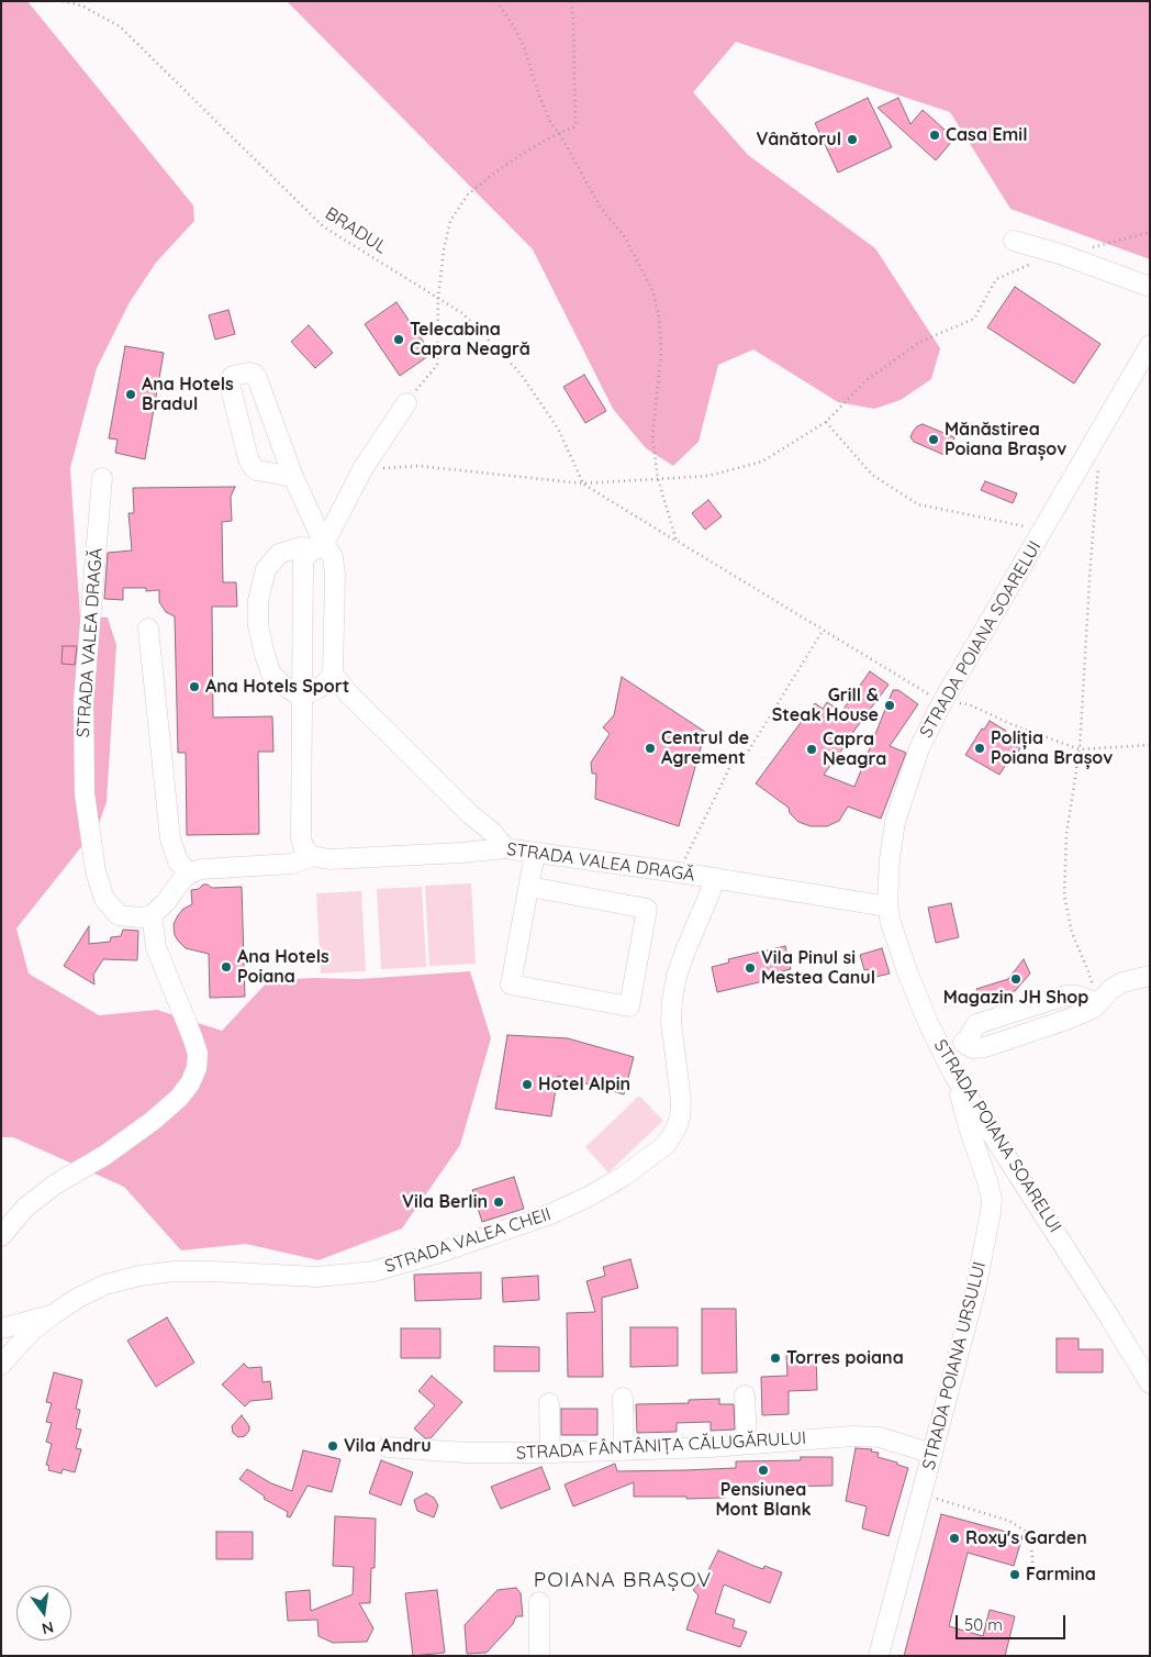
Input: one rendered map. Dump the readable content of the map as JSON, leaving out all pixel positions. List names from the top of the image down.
{
  "streets": {
    "street": [
      "STRADA POIANA SOARELUI",
      "STRADA VALEA DRAGĂ",
      "STRADA VALEA CHEII",
      "STRADA POIANA URSULUI",
      "STRADA FÂNTÂNIȚA CĂLUGĂRULUI"
    ],
    "path": ["BRADUL"]
  },
  "crossings": [
    ["STRADA POIANA SOARELUI", "STRADA VALEA DRAGĂ"],
    ["STRADA POIANA SOARELUI", "STRADA POIANA URSULUI"],
    ["STRADA VALEA DRAGĂ", "STRADA VALEA CHEII"],
    ["STRADA POIANA URSULUI", "STRADA FÂNTÂNIȚA CĂLUGĂRULUI"]
  ],
  "districts": ["POIANA BRAȘOV"],
  "places": [
    "Casa Emil",
    "Vânătorul",
    "Telecabina Capra Neagră",
    "Ana Hotels Bradul",
    "Mănăstirea Poiana Brașov",
    "Ana Hotels Sport",
    "Grill & Steak House",
    "Centrul de Agrement",
    "Poliția Poiana Brașov",
    "Capra Neagra",
    "Ana Hotels Poiana",
    "Vila Pinul si Mestea Canul",
    "Magazin JH Shop",
    "Hotel Alpin",
    "Vila Berlin",
    "Torres poiana",
    "Vila Andru",
    "Pensiunea Mont Blank",
    "Roxy's Garden",
    "Farmina"
  ],
  "scale_bar": "50 m",
  "north": "bottom"
}
